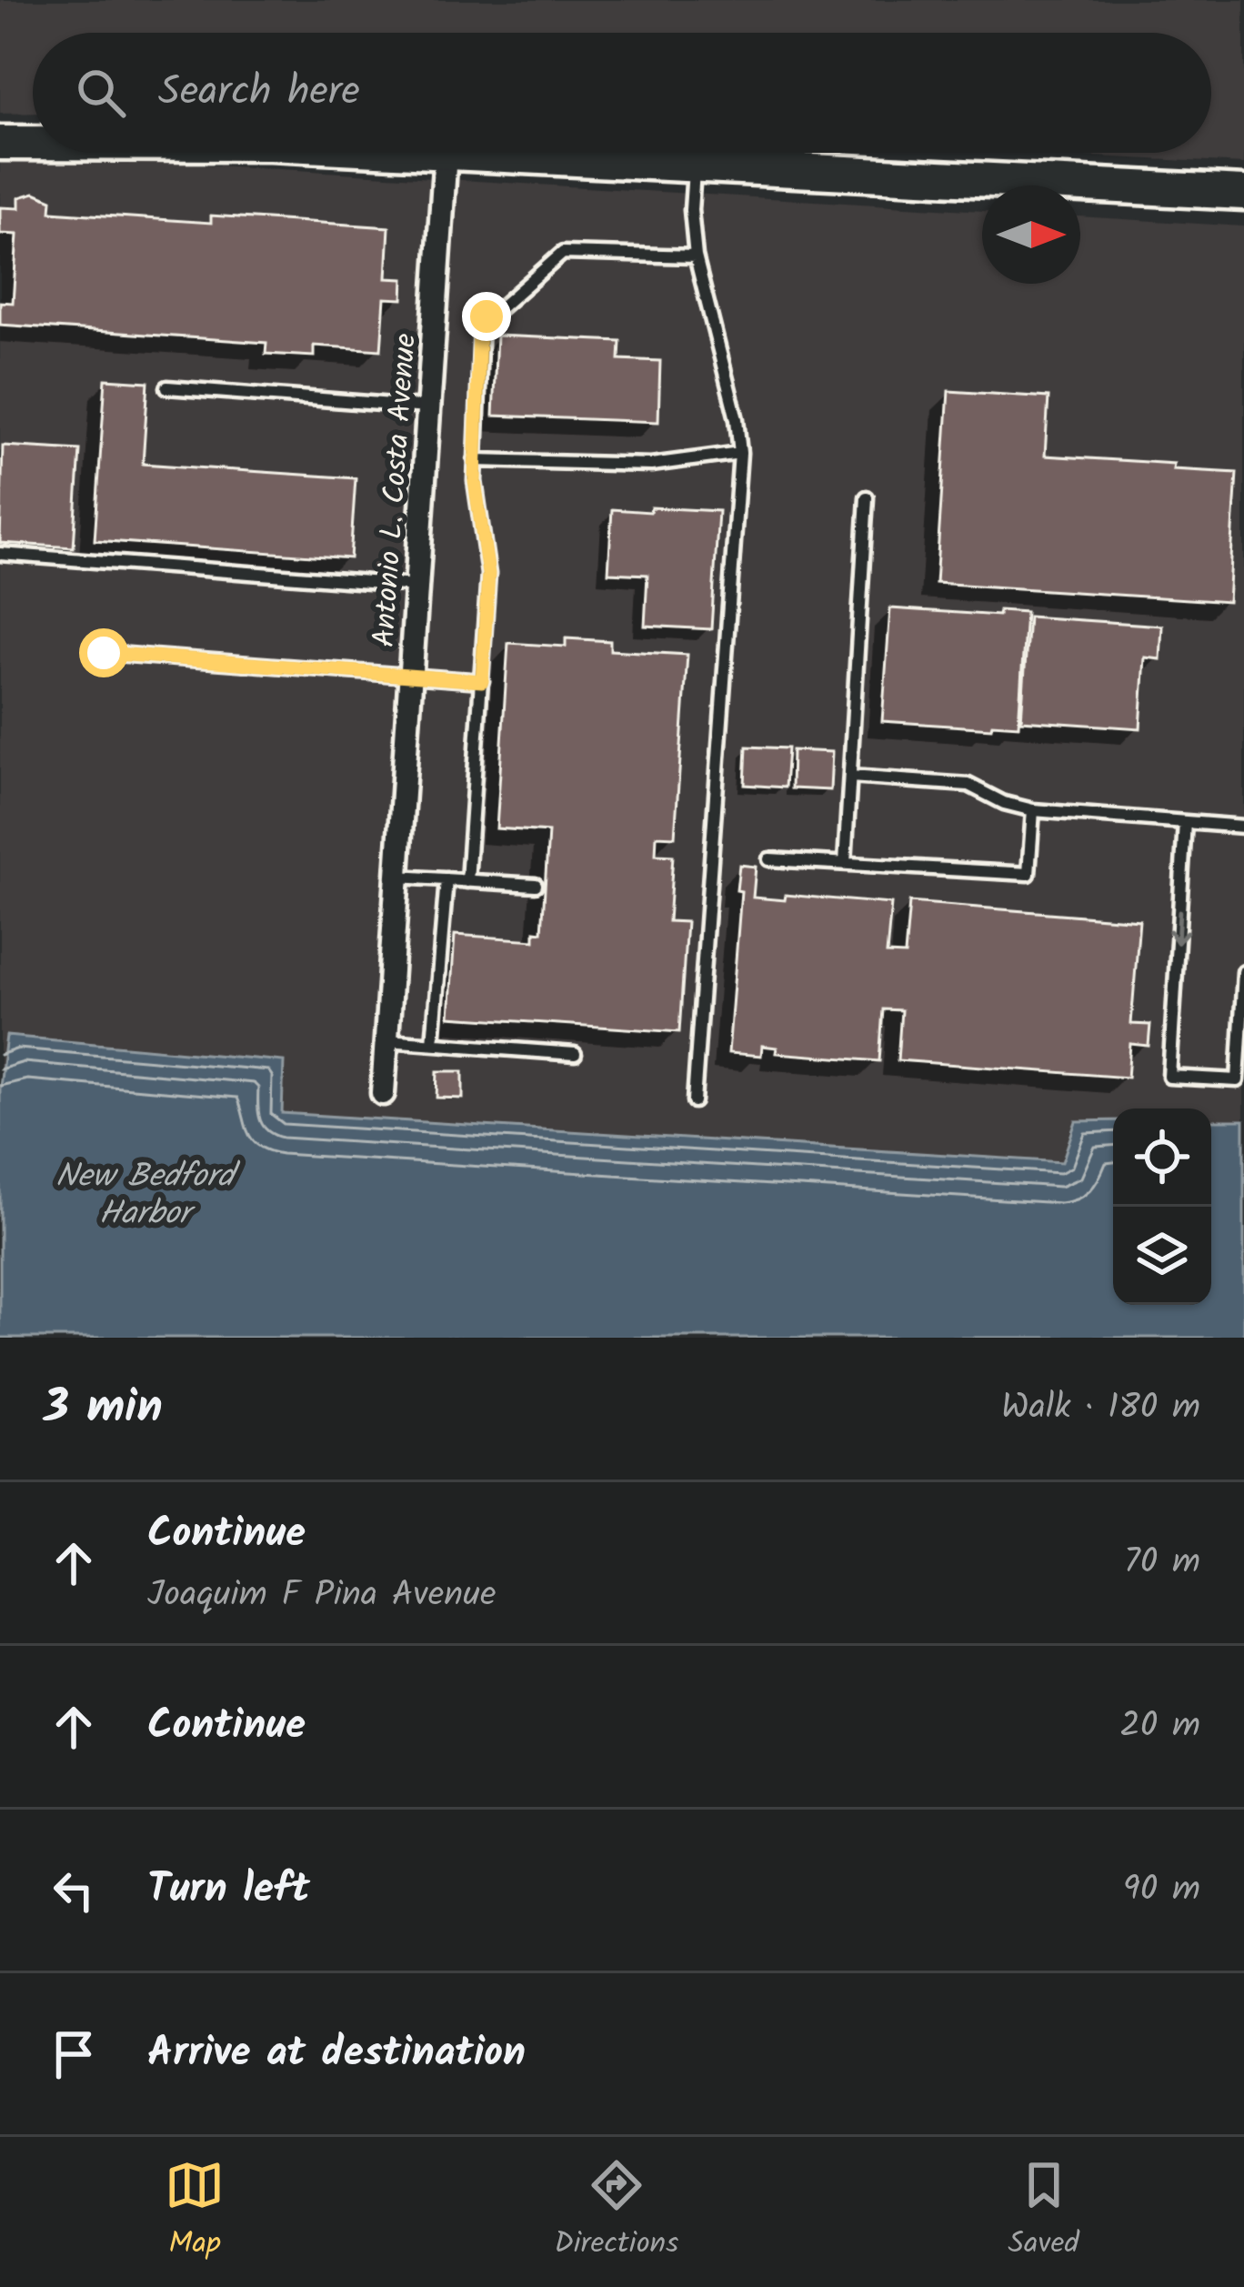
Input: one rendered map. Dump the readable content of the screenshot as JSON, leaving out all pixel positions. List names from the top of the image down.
{
  "streets": {
    "street": ["Antonio L. Costa Avenue"]
  },
  "water": ["New Bedford Harbor"],
  "north": "right",
  "page": {
    "search": "Search here",
    "heading": ["3 min", "Walk · 180 m"],
    "list": [
      ["Continue", "Joaquim F Pina Avenue", "70 m"],
      ["Continue", "20 m"],
      ["Turn left", "90 m"],
      "Arrive at destination"
    ],
    "nav": ["Map", "Directions", "Saved"]
  }
}
